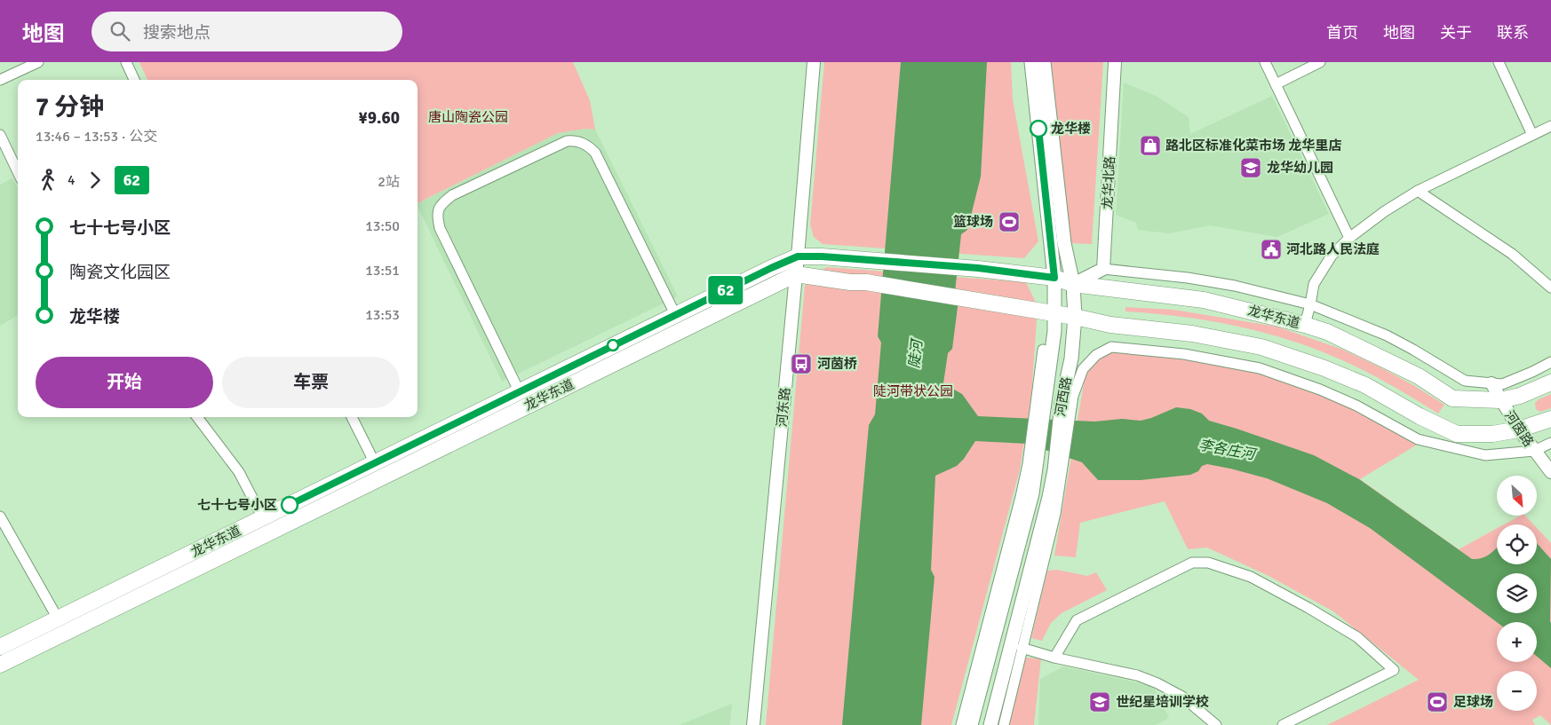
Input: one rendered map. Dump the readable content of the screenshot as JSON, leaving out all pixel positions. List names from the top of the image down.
{
  "streets": {
    "main road": ["龙华东道", "河西路"],
    "street": ["龙华北路", "河东路", "河茵路"]
  },
  "crossings": [
    ["龙华东道", "河西路"],
    ["龙华东道", "河东路"],
    ["龙华东道", "河茵路"]
  ],
  "water": ["陡河", "李各庄河"],
  "parks": ["唐山陶瓷公园", "陡河带状公园"],
  "places": {
    "other": ["龙华楼", "七十七号小区"],
    "shop": ["路北区标准化菜市场 龙华里店"],
    "school or university": ["龙华幼儿园", "世纪星培训学校"],
    "sports": ["篮球场", "足球场"],
    "public building": ["河北路人民法庭"],
    "bus stop": ["河茵桥"]
  },
  "lines": ["bus line 62"],
  "north": "bottom right",
  "page": {
    "header": "地图",
    "search": "搜索地点",
    "nav": [
      "首页",
      "地图",
      "关于",
      "联系"
    ],
    "on_map": "62",
    "heading": ["7 分钟", "13:46 – 13:53 · 公交", "¥9.60"],
    "legs": ["4", "62", "2站"],
    "list": [
      {
        "name": "七十七号小区",
        "value": "13:50"
      },
      {
        "name": "陶瓷文化园区",
        "value": "13:51"
      },
      {
        "name": "龙华楼",
        "value": "13:53"
      }
    ],
    "buttons": ["开始", "车票"],
    "map_buttons": ["+", "−"]
  }
}
